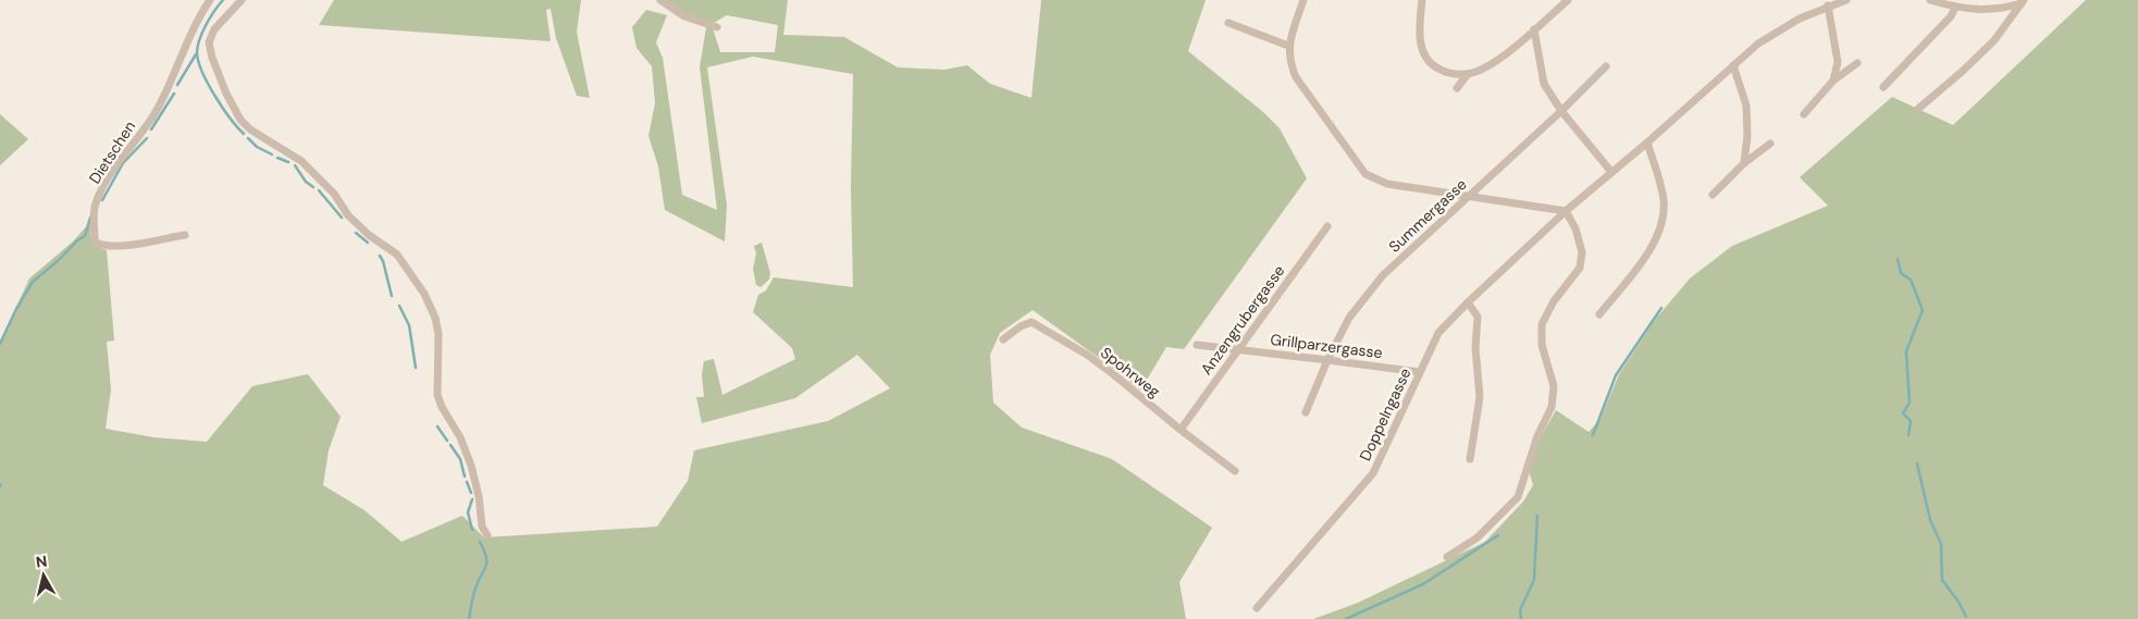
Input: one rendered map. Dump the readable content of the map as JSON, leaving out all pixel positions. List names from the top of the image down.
{
  "streets": {
    "street": [
      "Dietschen",
      "Summergasse",
      "Anzengrubergasse",
      "Grillparzergasse",
      "Spohrweg",
      "Doppelngasse"
    ]
  },
  "crossings": [
    ["Summergasse", "Grillparzergasse"],
    ["Anzengrubergasse", "Grillparzergasse"],
    ["Anzengrubergasse", "Spohrweg"],
    ["Grillparzergasse", "Doppelngasse"]
  ],
  "north": "top"
}
